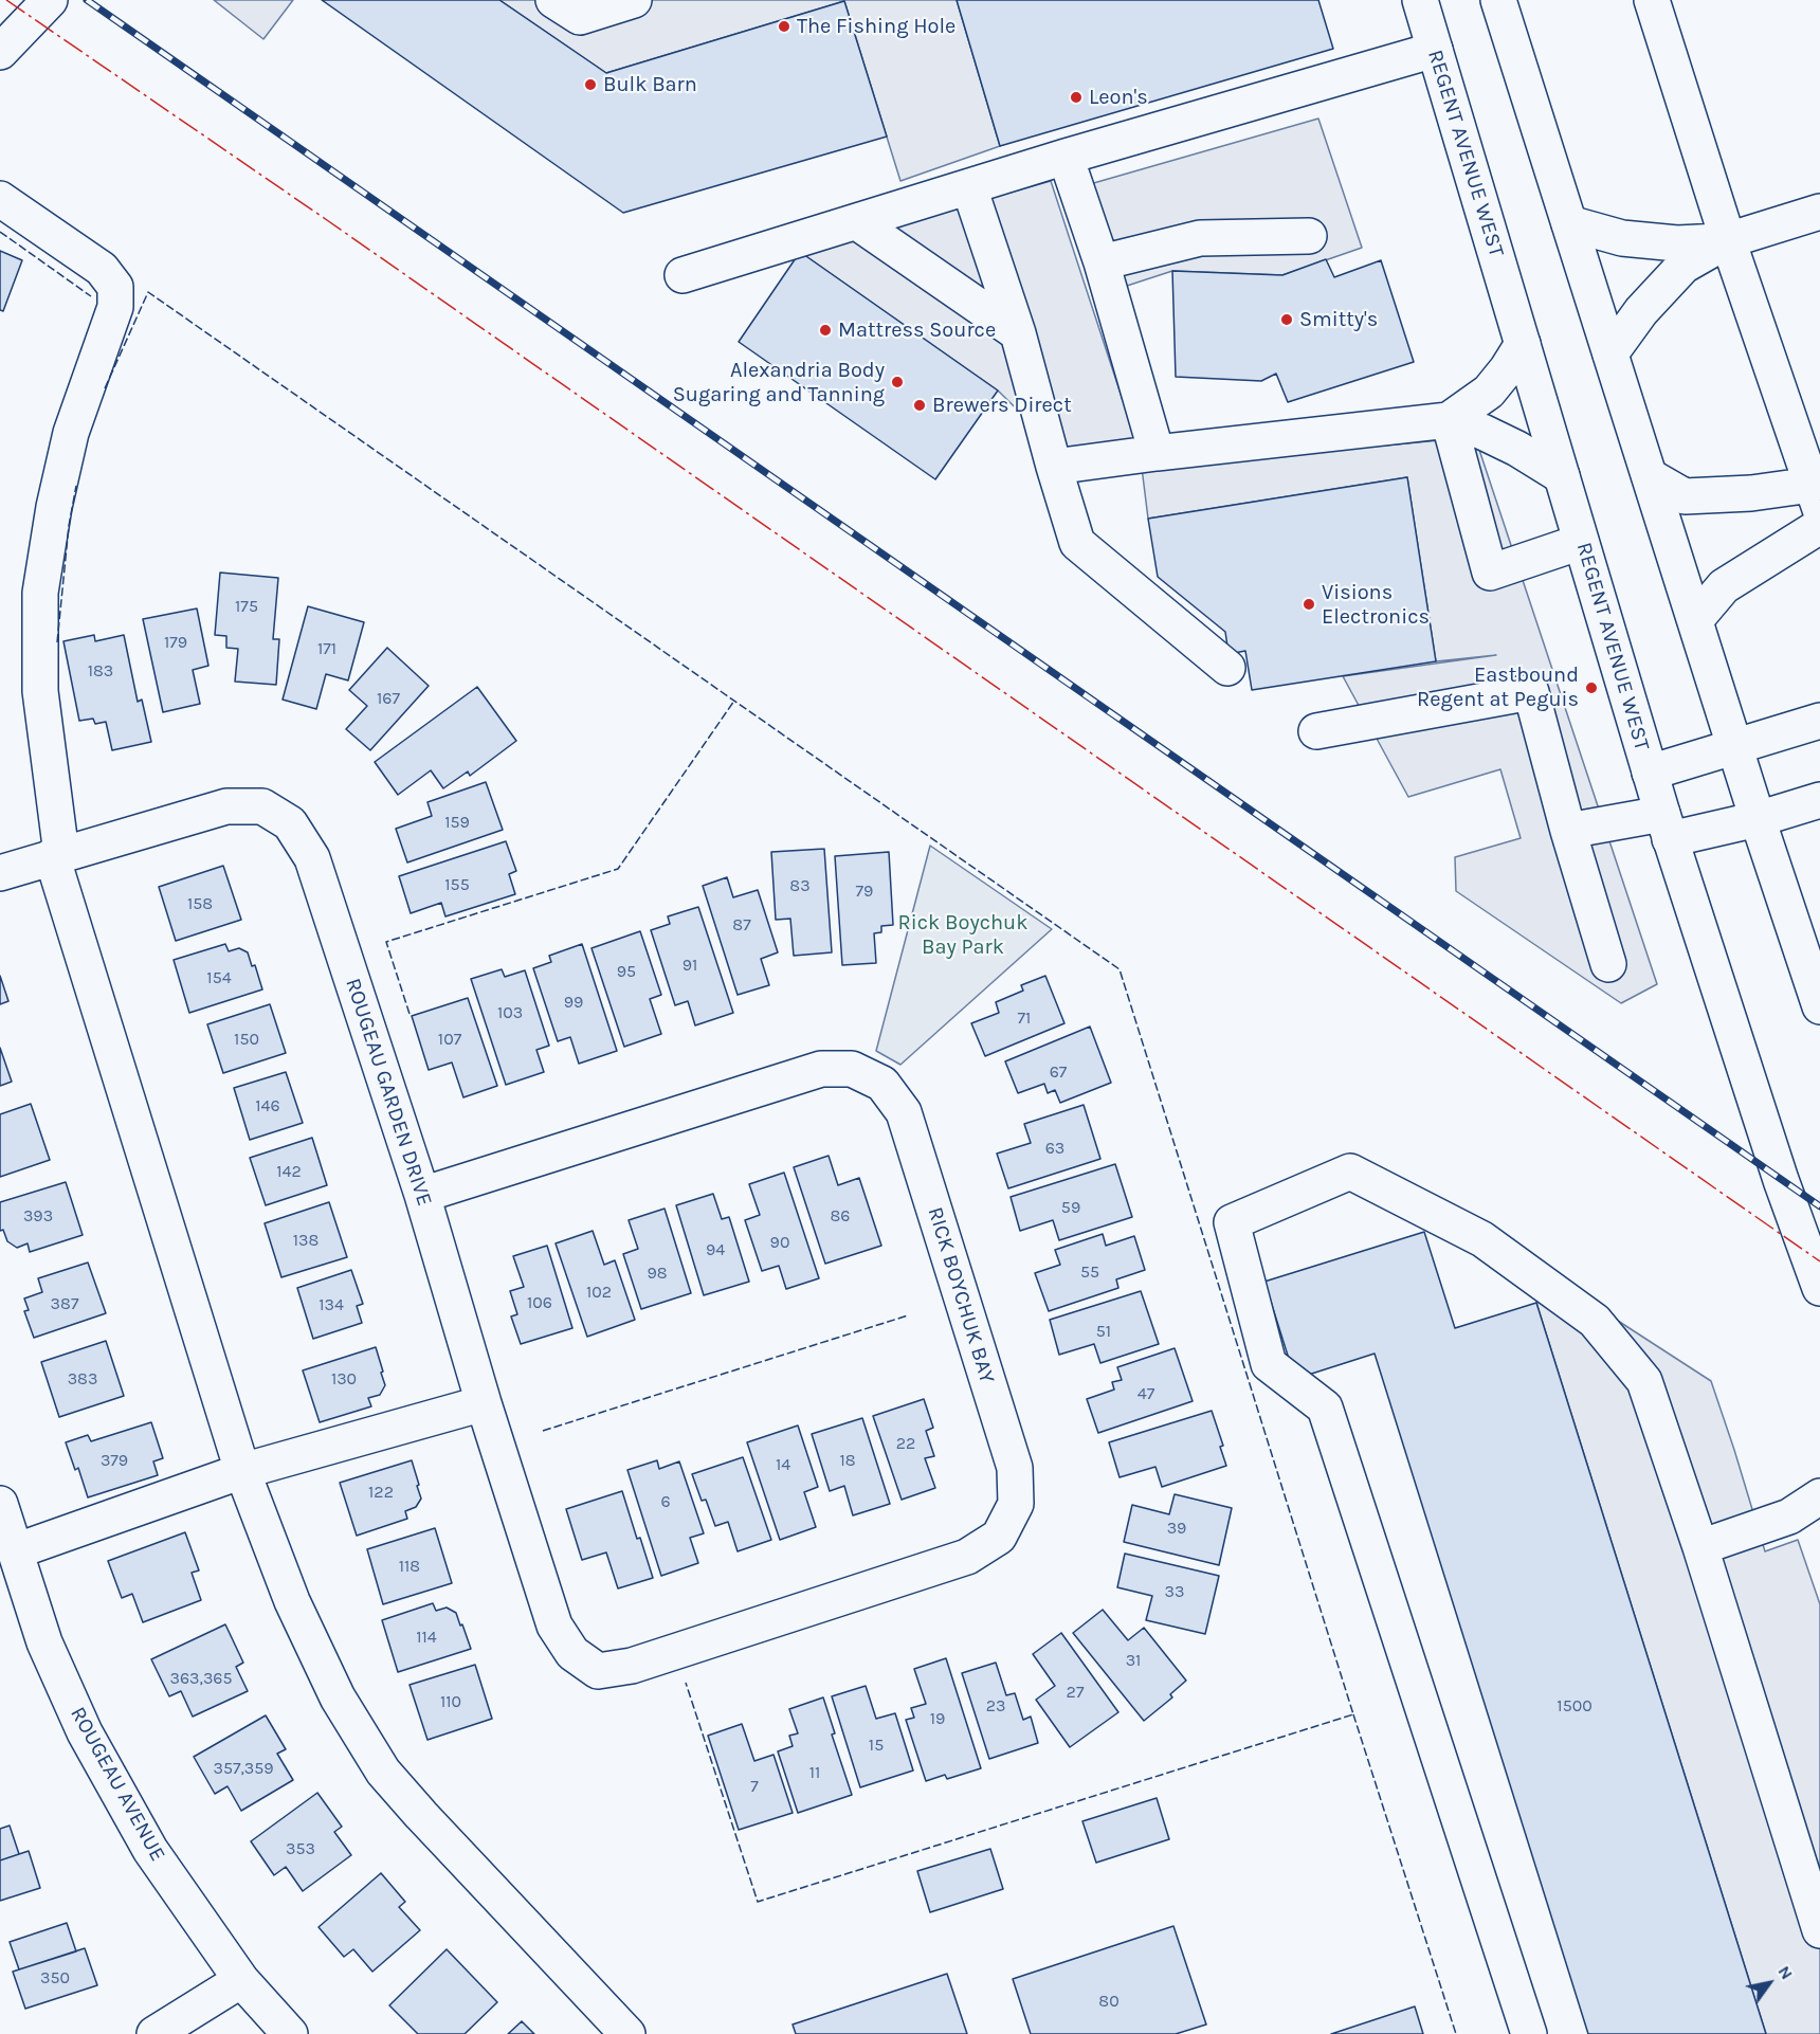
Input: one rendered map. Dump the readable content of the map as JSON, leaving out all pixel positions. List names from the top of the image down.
{
  "streets": {
    "street": [
      "REGENT AVENUE WEST",
      "ROUGEAU GARDEN DRIVE",
      "RICK BOYCHUK BAY",
      "ROUGEAU AVENUE"
    ]
  },
  "crossings": [
    ["ROUGEAU GARDEN DRIVE", "RICK BOYCHUK BAY"]
  ],
  "parks": ["Rick Boychuk Bay Park"],
  "places": [
    "The Fishing Hole",
    "Bulk Barn",
    "Leon's",
    "Smitty's",
    "Mattress Source",
    "Alexandria Body Sugaring and Tanning",
    "Brewers Direct",
    "Visions Electronics",
    "Eastbound Regent at Peguis"
  ],
  "house_numbers": [
    "175",
    "179",
    "171",
    "183",
    "167",
    "159",
    "155",
    "83",
    "79",
    "158",
    "87",
    "91",
    "95",
    "154",
    "99",
    "103",
    "71",
    "150",
    "107",
    "67",
    "146",
    "63",
    "142",
    "59",
    "393",
    "86",
    "138",
    "90",
    "94",
    "55",
    "98",
    "102",
    "106",
    "387",
    "134",
    "51",
    "383",
    "130",
    "47",
    "22",
    "379",
    "18",
    "14",
    "122",
    "6",
    "39",
    "118",
    "33",
    "114",
    "31",
    "363,365",
    "27",
    "110",
    "23",
    "1500",
    "19",
    "15",
    "357,359",
    "11",
    "7",
    "353",
    "350",
    "80"
  ],
  "north": "top right"
}
